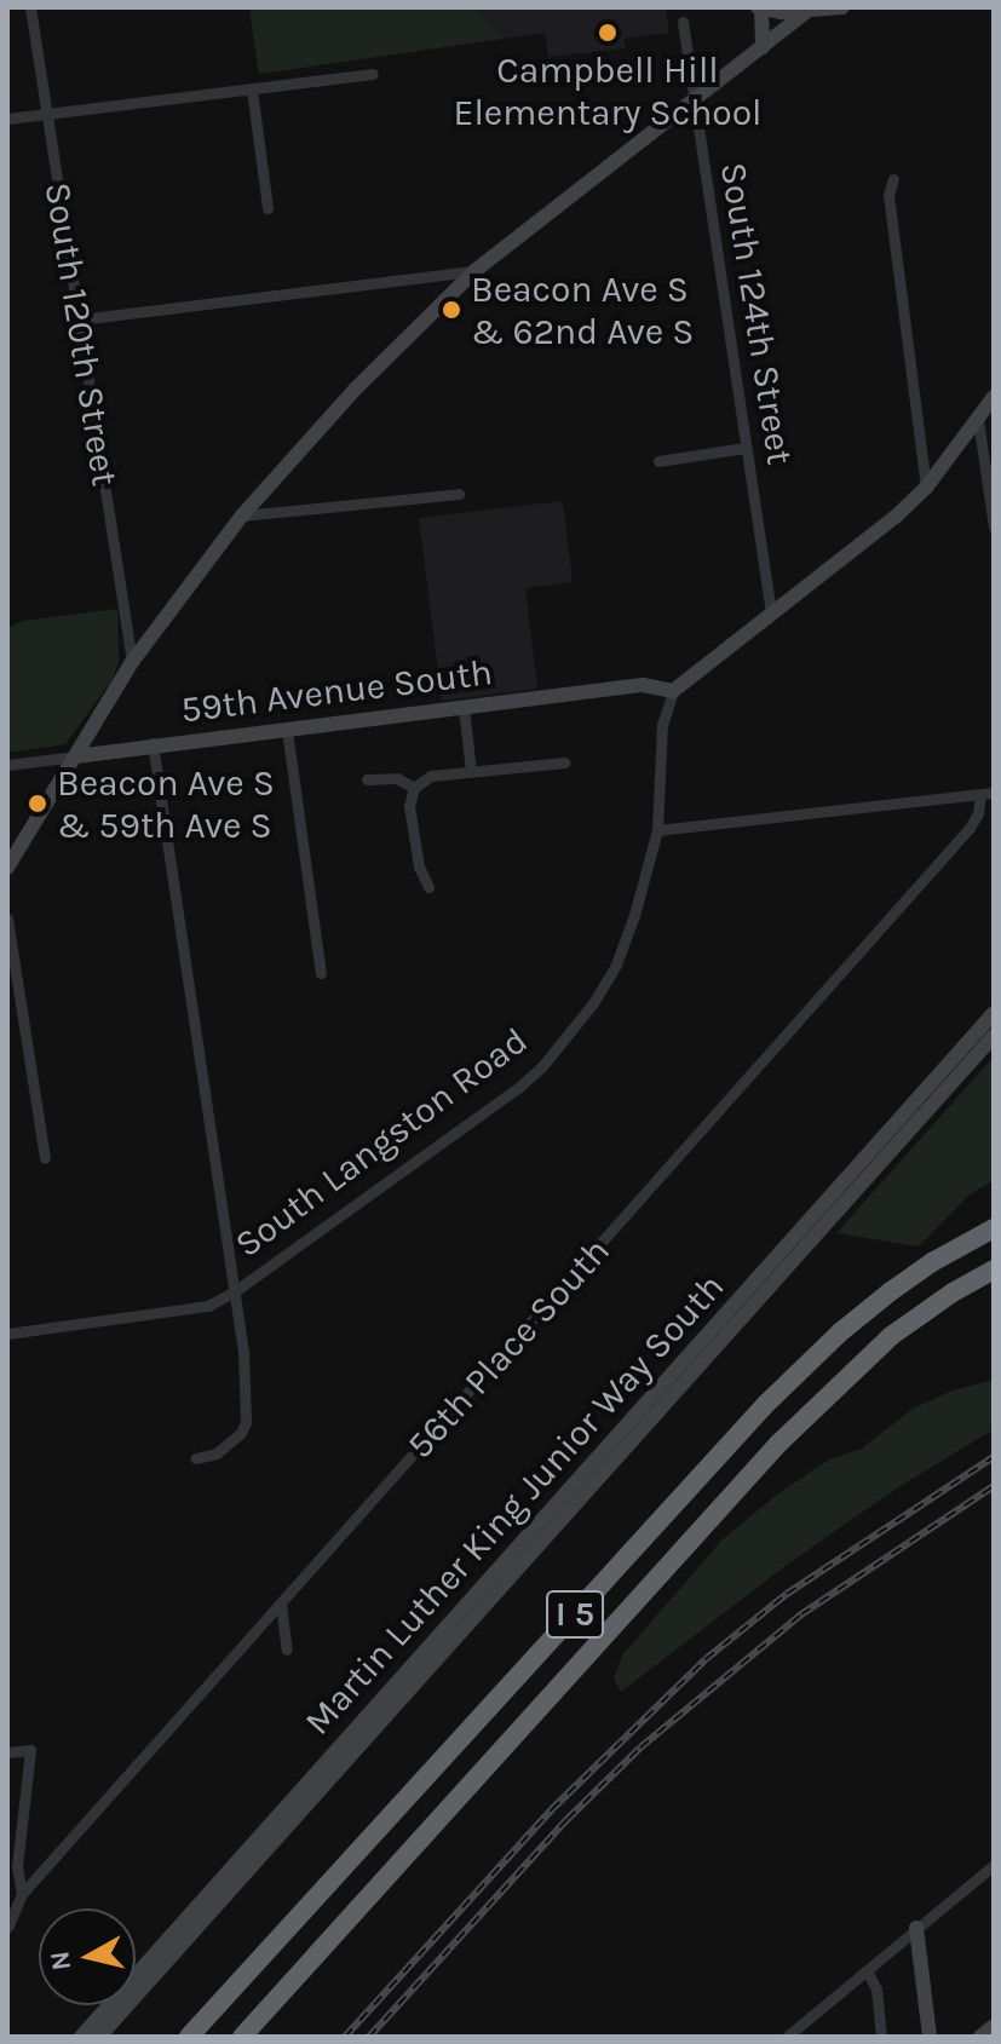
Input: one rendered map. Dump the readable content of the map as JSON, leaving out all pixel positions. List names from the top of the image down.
{
  "streets": {
    "highway": ["I 5"],
    "main road": ["59th Avenue South", "Martin Luther King Junior Way South"],
    "street": [
      "South 124th Street",
      "South 120th Street",
      "South Langston Road",
      "56th Place South"
    ]
  },
  "crossings": [
    ["59th Avenue South", "South Langston Road"]
  ],
  "places": ["Campbell Hill Elementary School", "Beacon Ave S & 62nd Ave S", "Beacon Ave S & 59th Ave S"],
  "north": "left"
}
